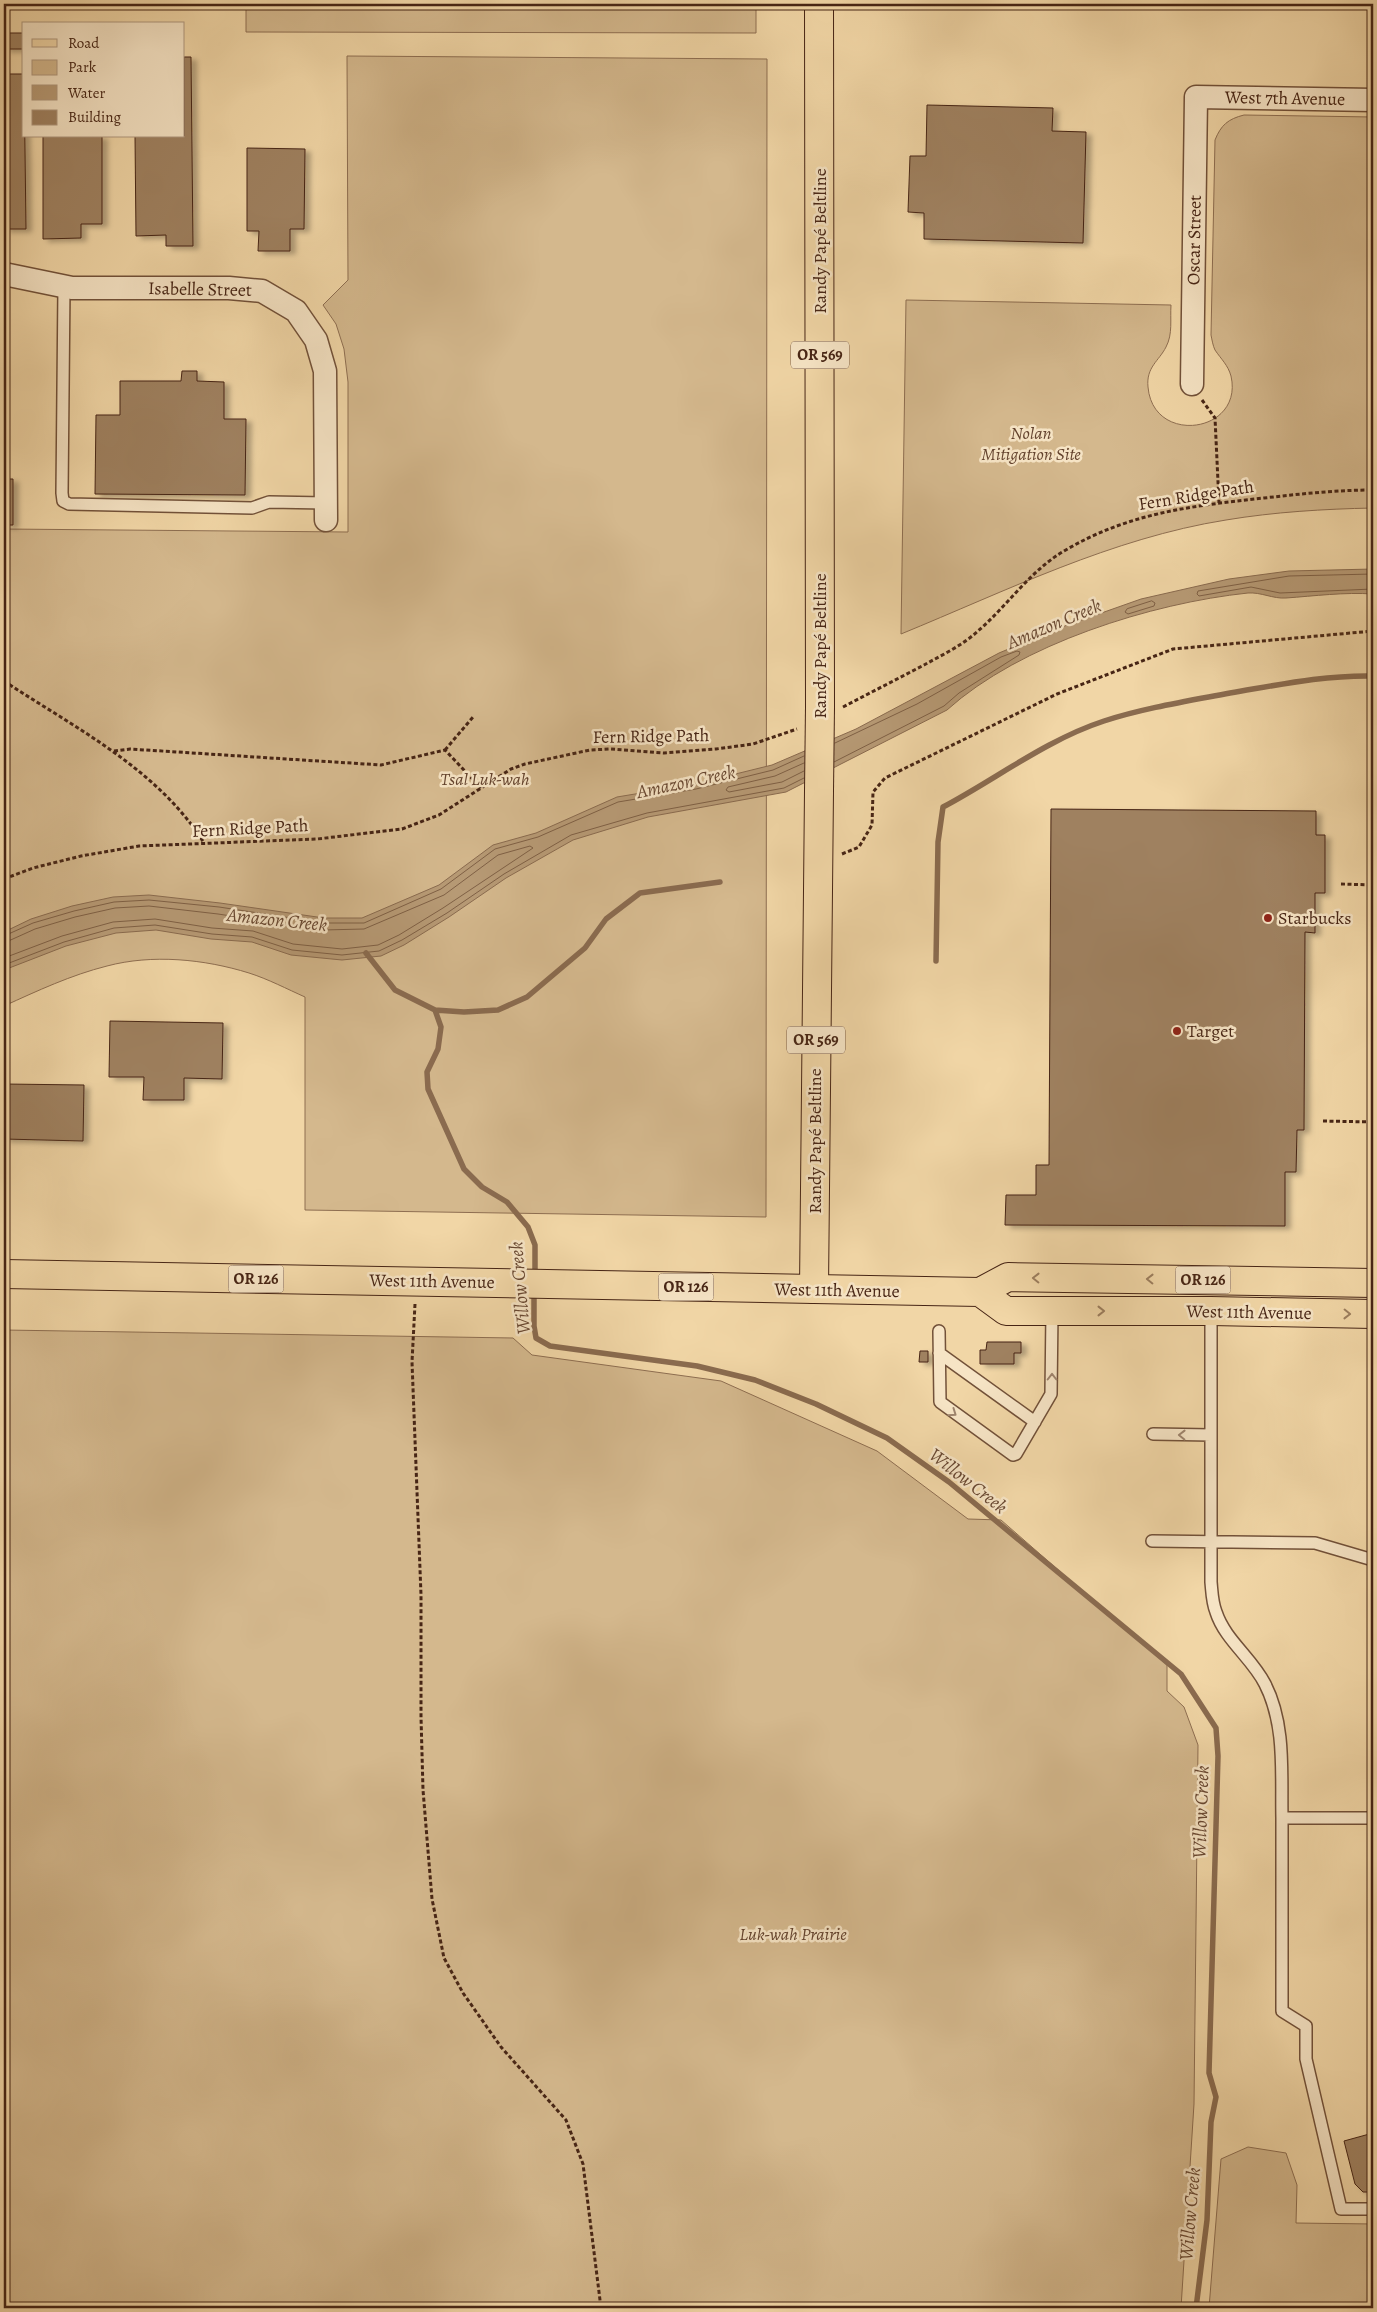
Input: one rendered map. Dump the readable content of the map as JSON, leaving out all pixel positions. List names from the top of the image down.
{
  "streets": {
    "main road": [
      "Randy Papé Beltline",
      "OR 569",
      "OR 126",
      "West 11th Avenue"
    ],
    "street": ["West 7th Avenue", "Oscar Street", "Isabelle Street"],
    "path": ["Fern Ridge Path"]
  },
  "crossings": [
    ["West 7th Avenue", "Oscar Street"],
    ["Randy Papé Beltline", "Fern Ridge Path"],
    ["Randy Papé Beltline", "West 11th Avenue"]
  ],
  "water": ["Amazon Creek", "Willow Creek"],
  "parks": ["Nolan Mitigation Site", "Tsal Luk-wah", "Luk-wah Prairie"],
  "places": ["Starbucks", "Target"],
  "legend": [
    "Road",
    "Park",
    "Water",
    "Building"
  ]
}
